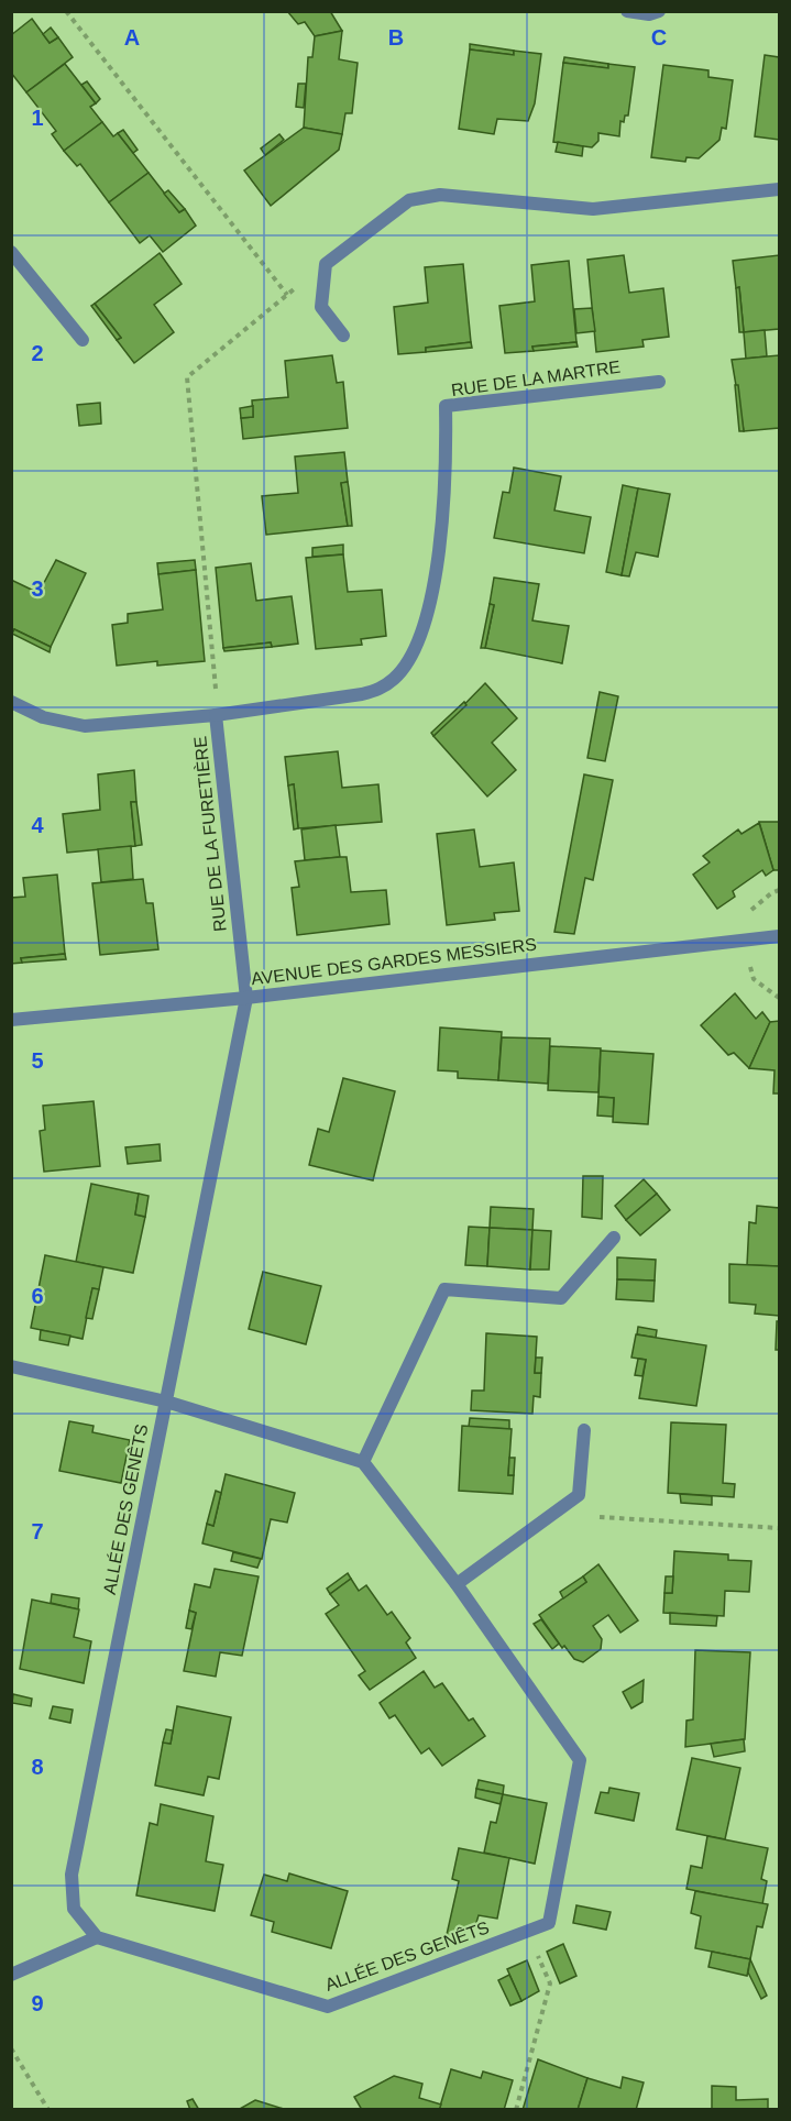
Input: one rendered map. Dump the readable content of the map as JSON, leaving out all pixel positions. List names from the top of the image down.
{
  "streets": {
    "street": [
      "RUE DE LA MARTRE",
      "RUE DE LA FURETIÈRE",
      "AVENUE DES GARDES MESSIERS",
      "ALLÉE DES GENÊTS"
    ]
  },
  "crossings": [
    ["RUE DE LA MARTRE", "RUE DE LA FURETIÈRE"],
    ["RUE DE LA FURETIÈRE", "AVENUE DES GARDES MESSIERS"],
    ["RUE DE LA FURETIÈRE", "ALLÉE DES GENÊTS"],
    ["AVENUE DES GARDES MESSIERS", "ALLÉE DES GENÊTS"]
  ],
  "grid": {
    "columns": ["A", "B", "C"],
    "rows": [
      "1",
      "2",
      "3",
      "4",
      "5",
      "6",
      "7",
      "8",
      "9"
    ]
  }
}
